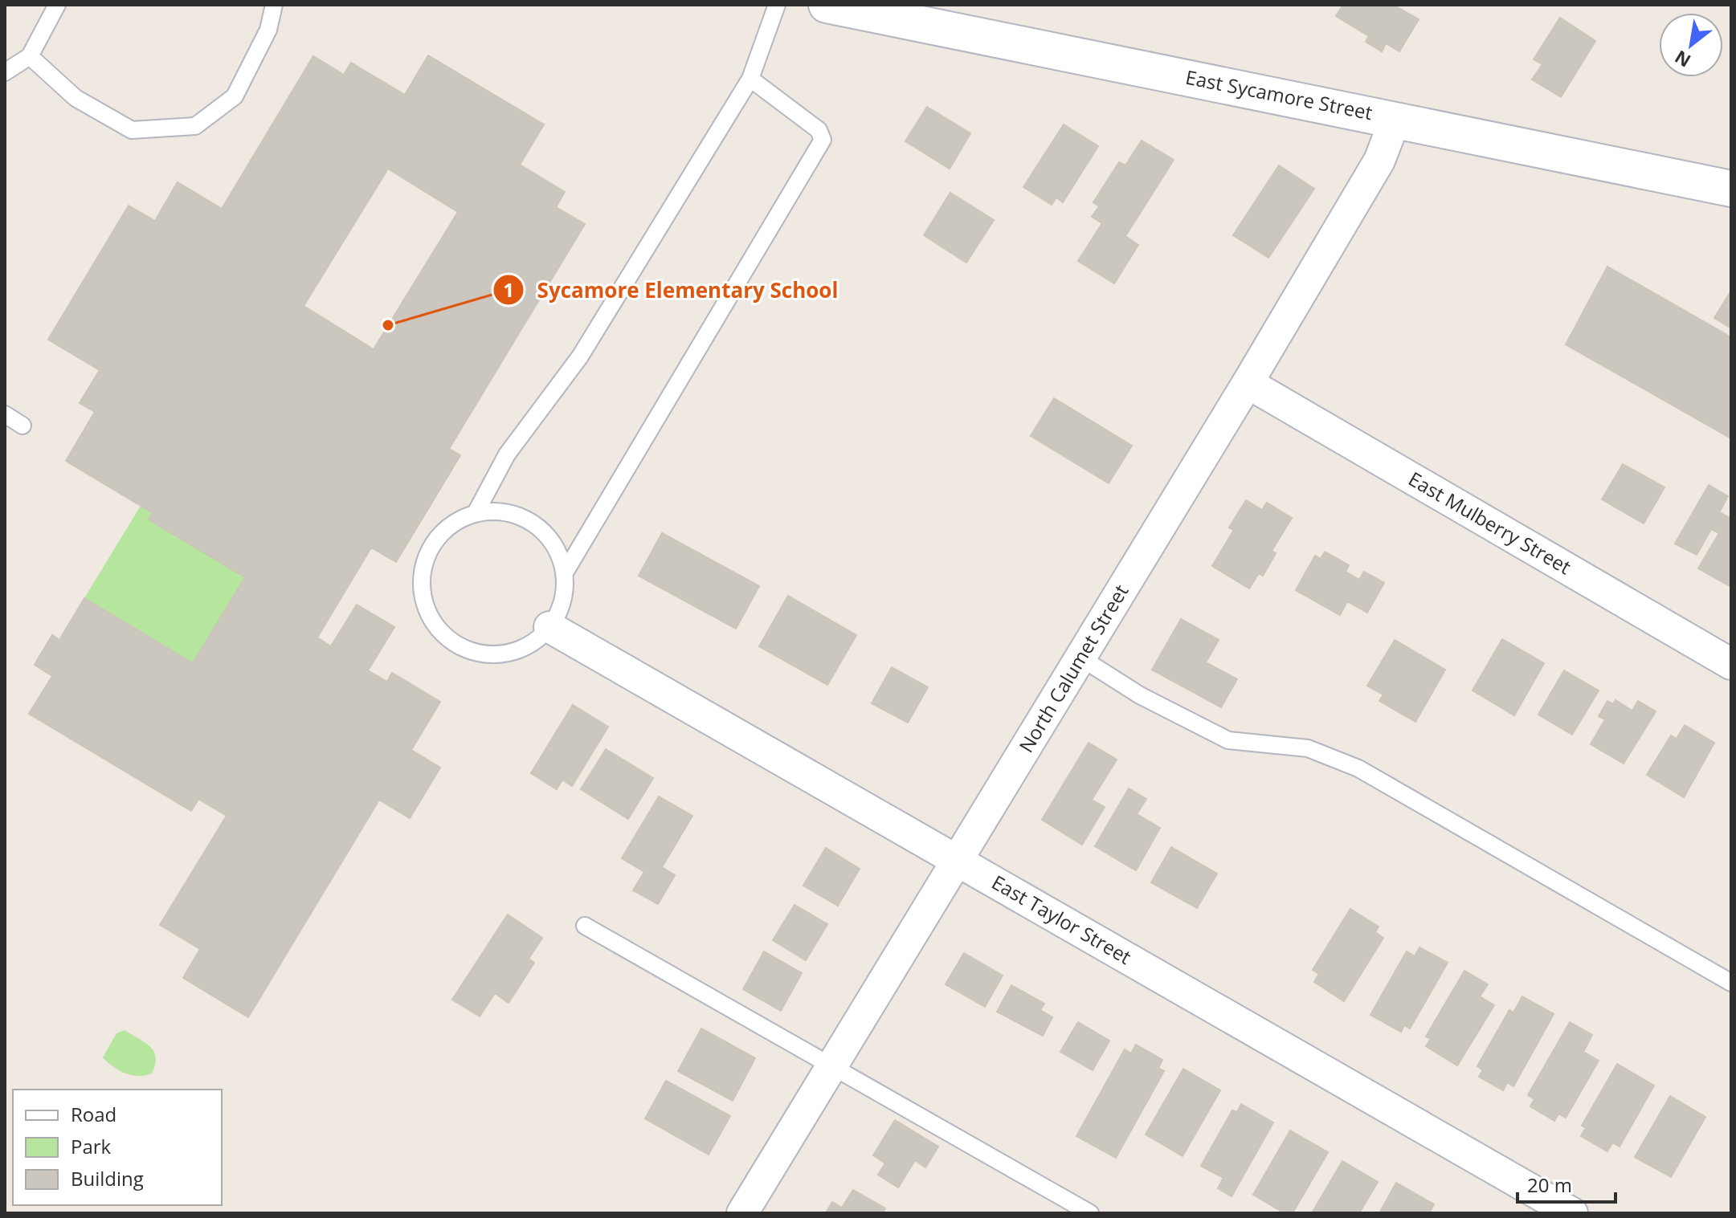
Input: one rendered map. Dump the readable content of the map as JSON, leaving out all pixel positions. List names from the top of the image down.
{
  "streets": {
    "main road": ["East Sycamore Street"],
    "street": ["East Mulberry Street", "North Calumet Street", "East Taylor Street"]
  },
  "crossings": [
    ["East Sycamore Street", "North Calumet Street"],
    ["East Mulberry Street", "North Calumet Street"],
    ["North Calumet Street", "East Taylor Street"]
  ],
  "places": ["Sycamore Elementary School"],
  "legend": ["Road", "Park", "Building"],
  "scale_bar": "20 m",
  "north": "bottom left"
}
